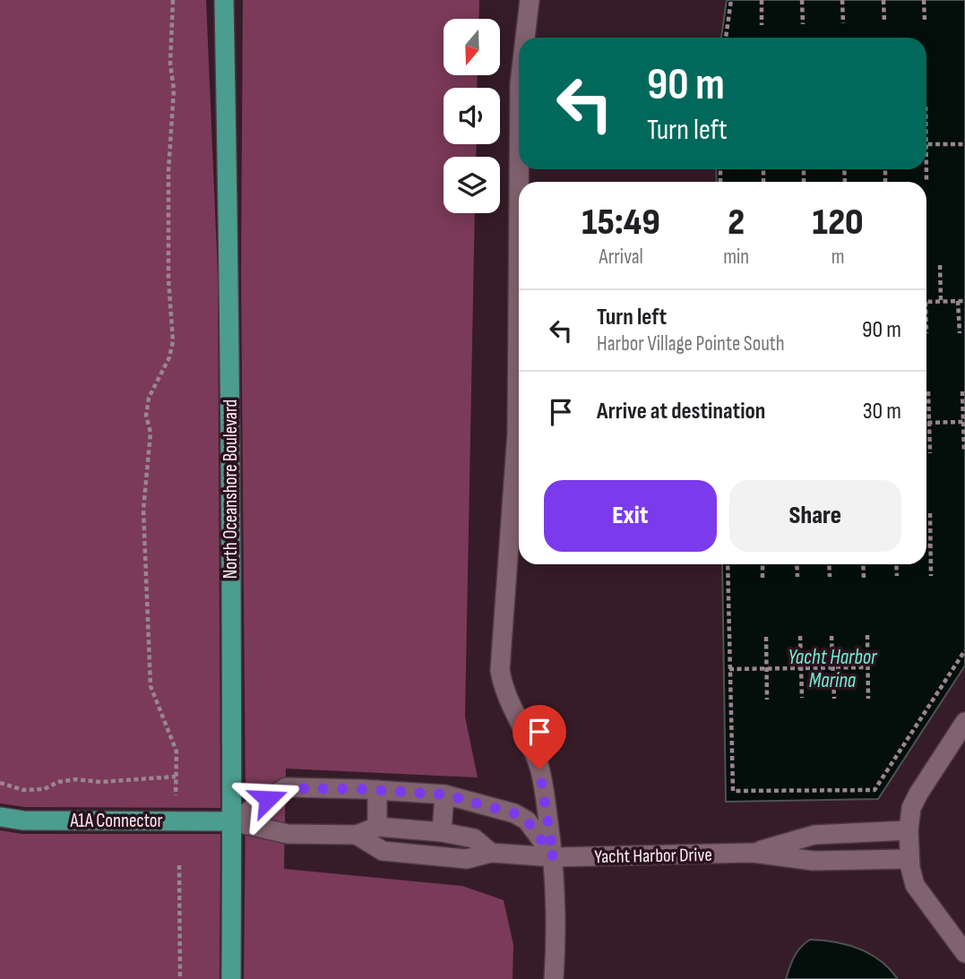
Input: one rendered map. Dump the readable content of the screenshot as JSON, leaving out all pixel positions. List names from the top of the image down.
{
  "streets": {
    "main road": ["North Oceanshore Boulevard", "A1A Connector"],
    "street": ["Yacht Harbor Drive"]
  },
  "crossings": [
    ["North Oceanshore Boulevard", "A1A Connector"],
    ["North Oceanshore Boulevard", "Yacht Harbor Drive"],
    ["A1A Connector", "Yacht Harbor Drive"]
  ],
  "water": ["Yacht Harbor Marina"],
  "north": "bottom",
  "page": {
    "turn": ["90 m", "Turn left"],
    "eta": [
      "15:49",
      "Arrival",
      "2",
      "min",
      "120",
      "m"
    ],
    "list": [
      {
        "name": "Turn left",
        "note": "Harbor Village Pointe South",
        "value": "90 m"
      },
      {
        "name": "Arrive at destination",
        "value": "30 m"
      }
    ],
    "buttons": ["Exit", "Share"]
  }
}
